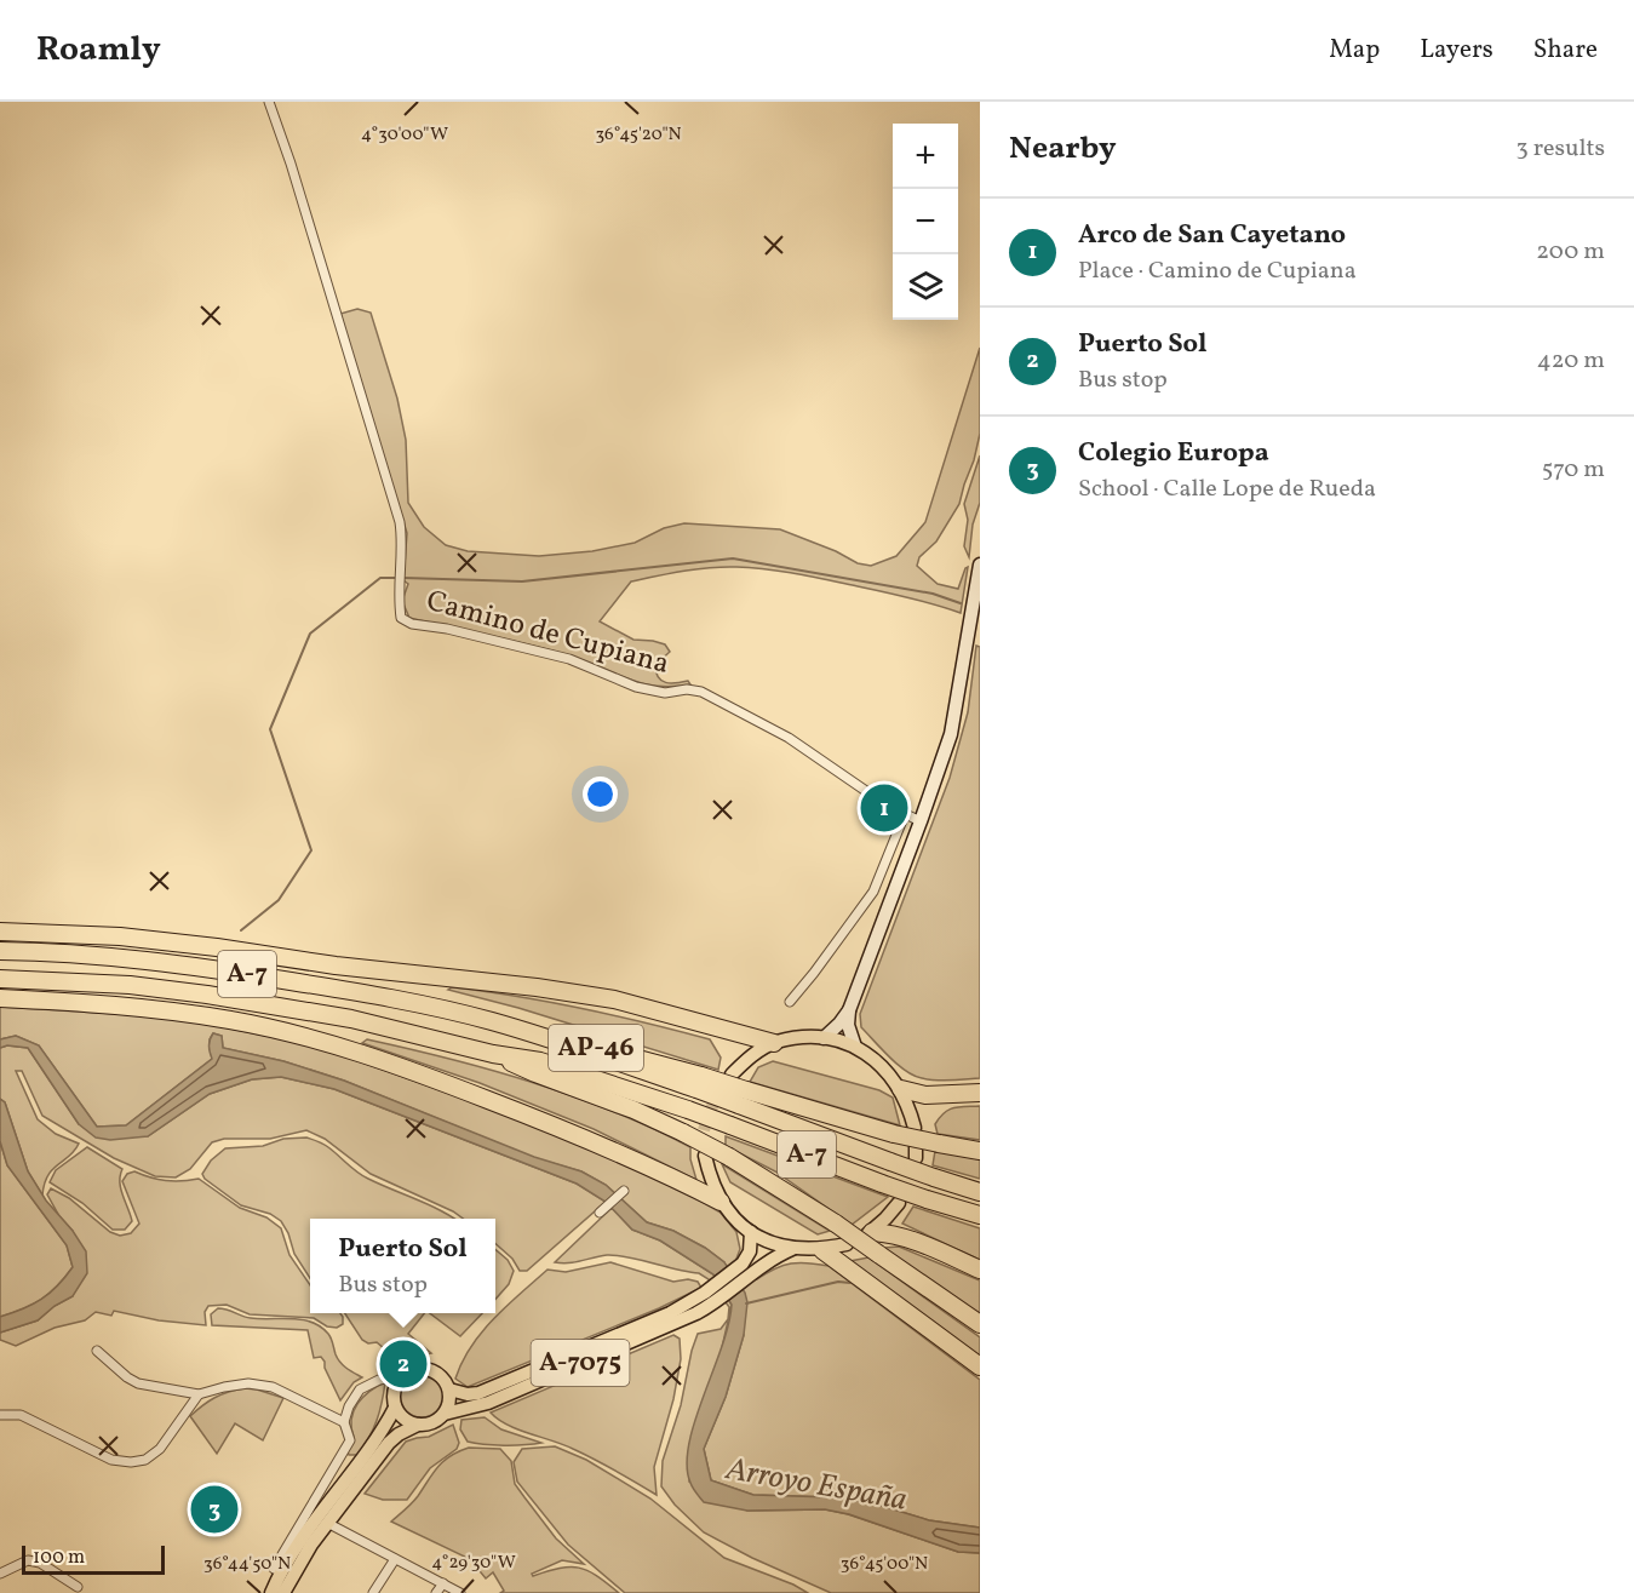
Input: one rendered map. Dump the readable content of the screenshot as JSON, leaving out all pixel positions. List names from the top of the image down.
{
  "streets": {
    "highway": ["A-7", "AP-46"],
    "main road": ["A-7075"],
    "street": ["Camino de Cupiana"]
  },
  "crossings": [
    ["A-7", "AP-46"]
  ],
  "water": ["Arroyo España"],
  "scale_bar": "100 m",
  "page": {
    "header": "Roamly",
    "nav": ["Map", "Layers", "Share"],
    "heading": ["Nearby", "3 results"],
    "map_buttons": ["+", "−"],
    "list": [
      {
        "mark": "1",
        "name": "Arco de San Cayetano",
        "note": "Place · Camino de Cupiana",
        "value": "200 m"
      },
      {
        "mark": "2",
        "name": "Puerto Sol",
        "note": "Bus stop",
        "value": "420 m"
      },
      {
        "mark": "3",
        "name": "Colegio Europa",
        "note": "School · Calle Lope de Rueda",
        "value": "570 m"
      }
    ],
    "pins": ["1", "2", "3"],
    "popup": ["Puerto Sol", "Bus stop"],
    "scale": "100 m"
  },
  "coordinates": [
    "36°45'20\"N",
    "4°30'00\"W",
    "4°29'30\"W",
    "36°44'50\"N",
    "36°45'00\"N"
  ]
}
